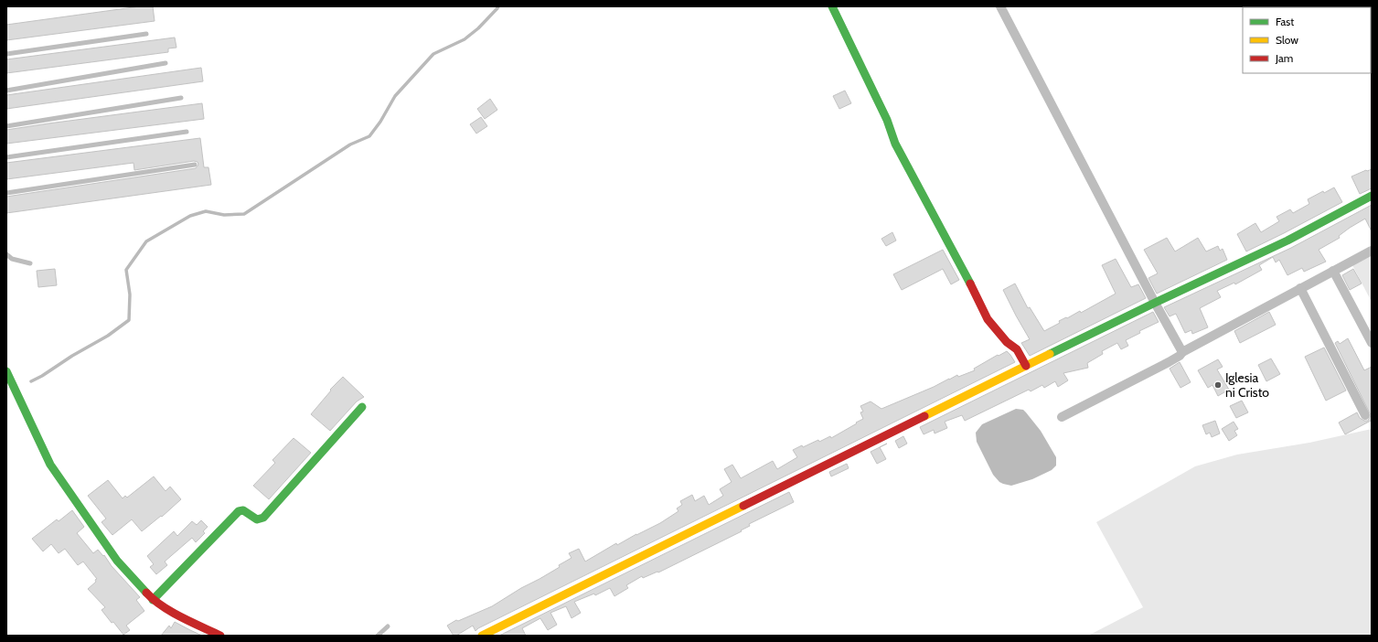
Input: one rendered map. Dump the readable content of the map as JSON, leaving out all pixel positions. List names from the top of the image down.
{
  "places": ["Iglesia ni Cristo"],
  "legend": ["Fast", "Slow", "Jam"]
}
